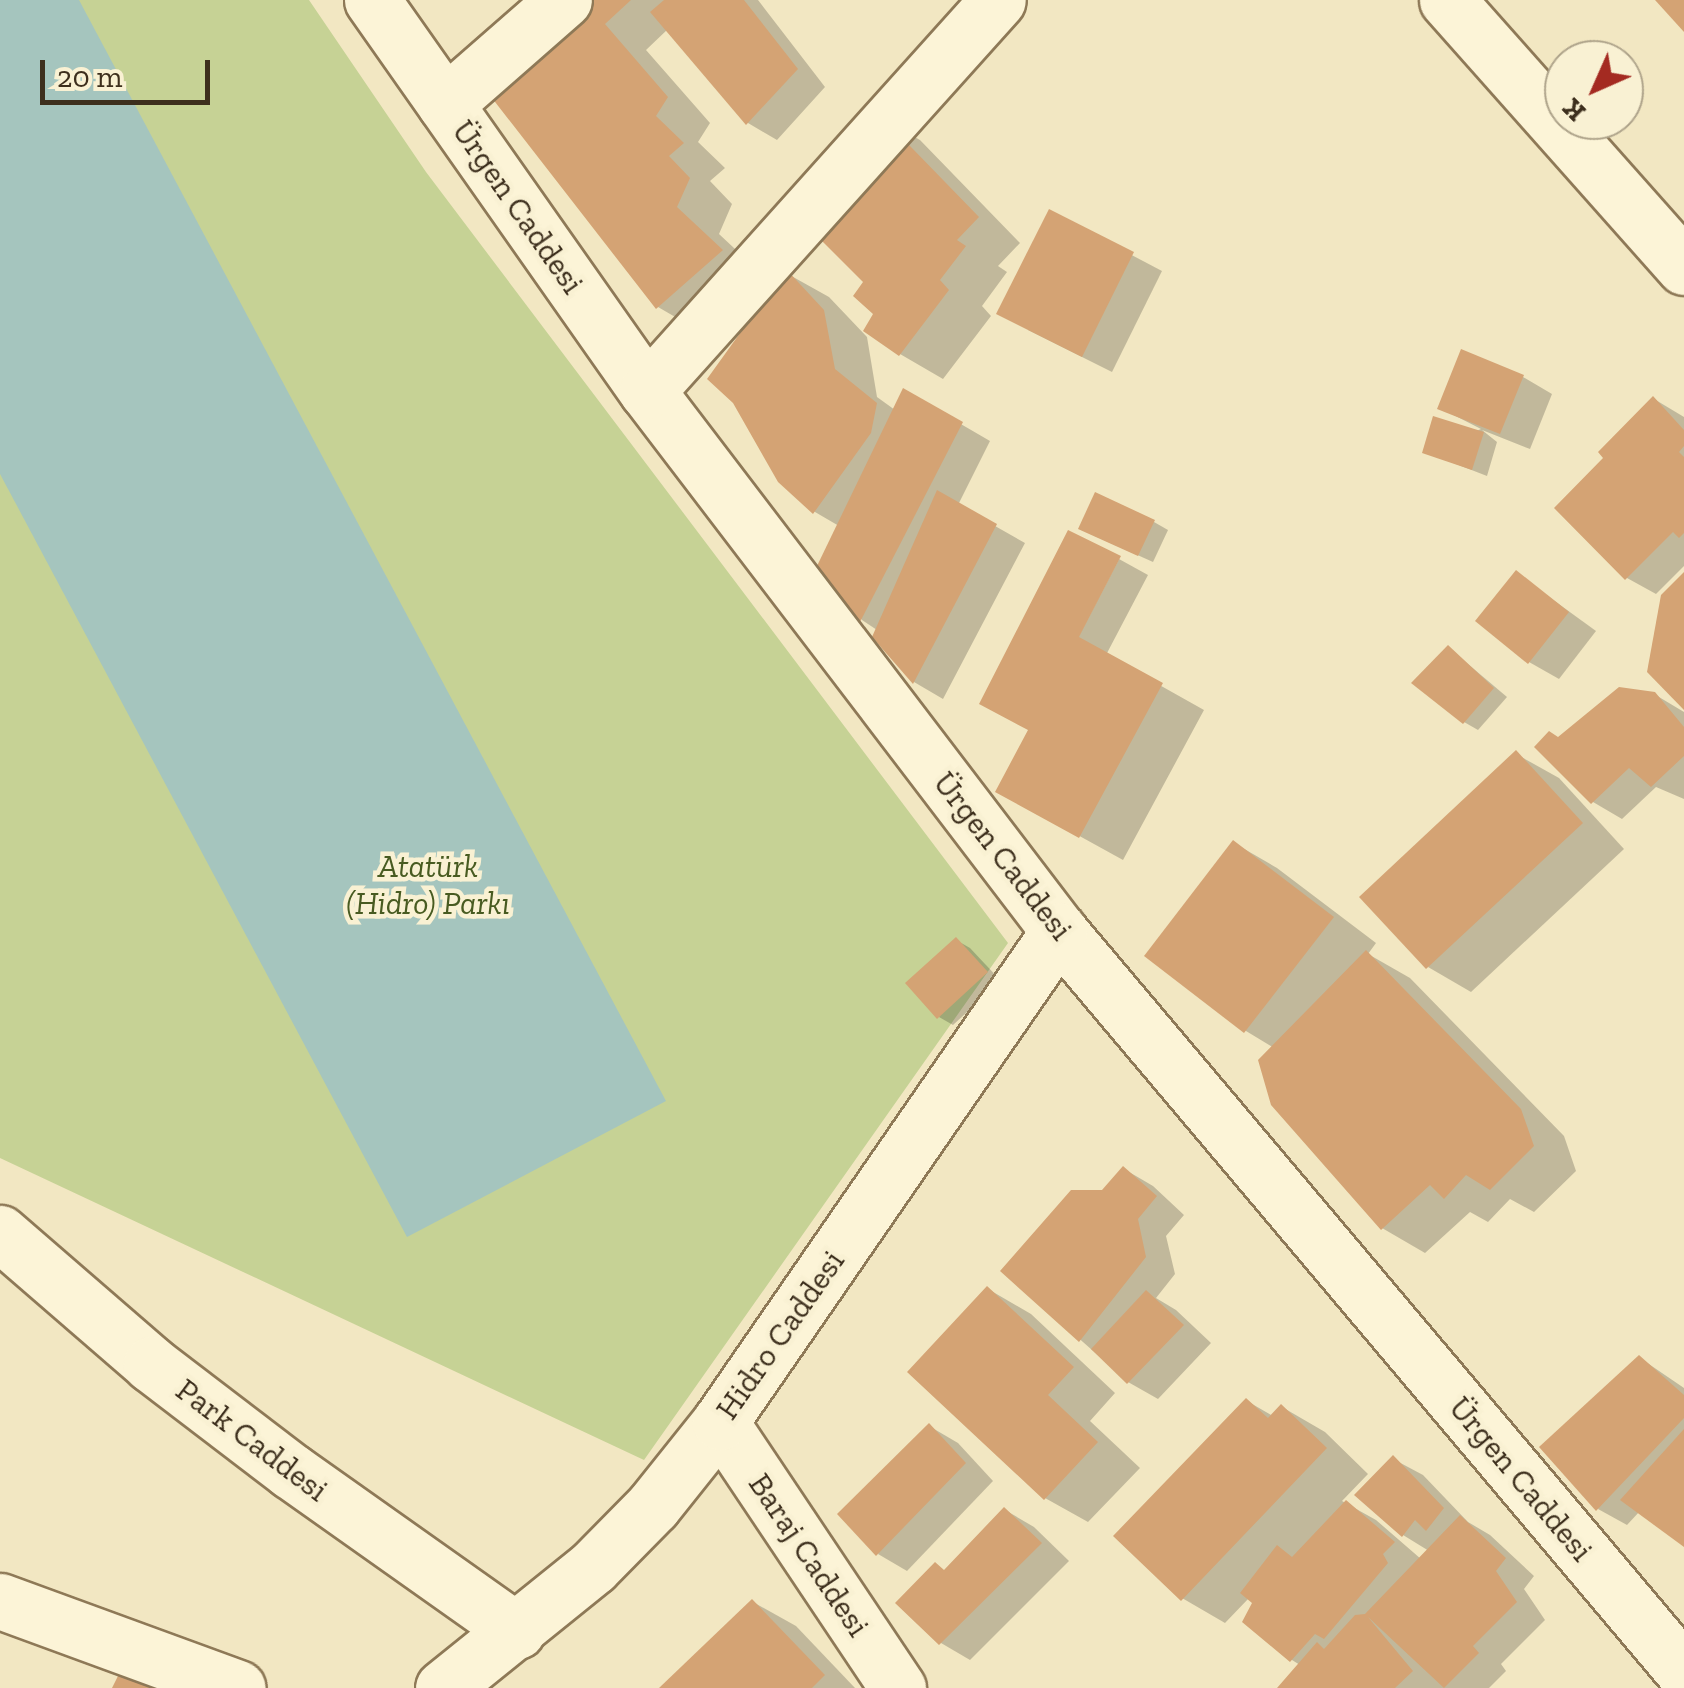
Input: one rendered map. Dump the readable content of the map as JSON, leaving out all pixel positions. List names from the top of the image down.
{
  "streets": {
    "street": [
      "Ürgen Caddesi",
      "Hidro Caddesi",
      "Park Caddesi",
      "Baraj Caddesi"
    ]
  },
  "crossings": [
    ["Ürgen Caddesi", "Hidro Caddesi"],
    ["Hidro Caddesi", "Park Caddesi"],
    ["Hidro Caddesi", "Baraj Caddesi"]
  ],
  "parks": ["Atatürk (Hidro) Parkı"],
  "scale_bar": "20 m",
  "north": "bottom left"
}
